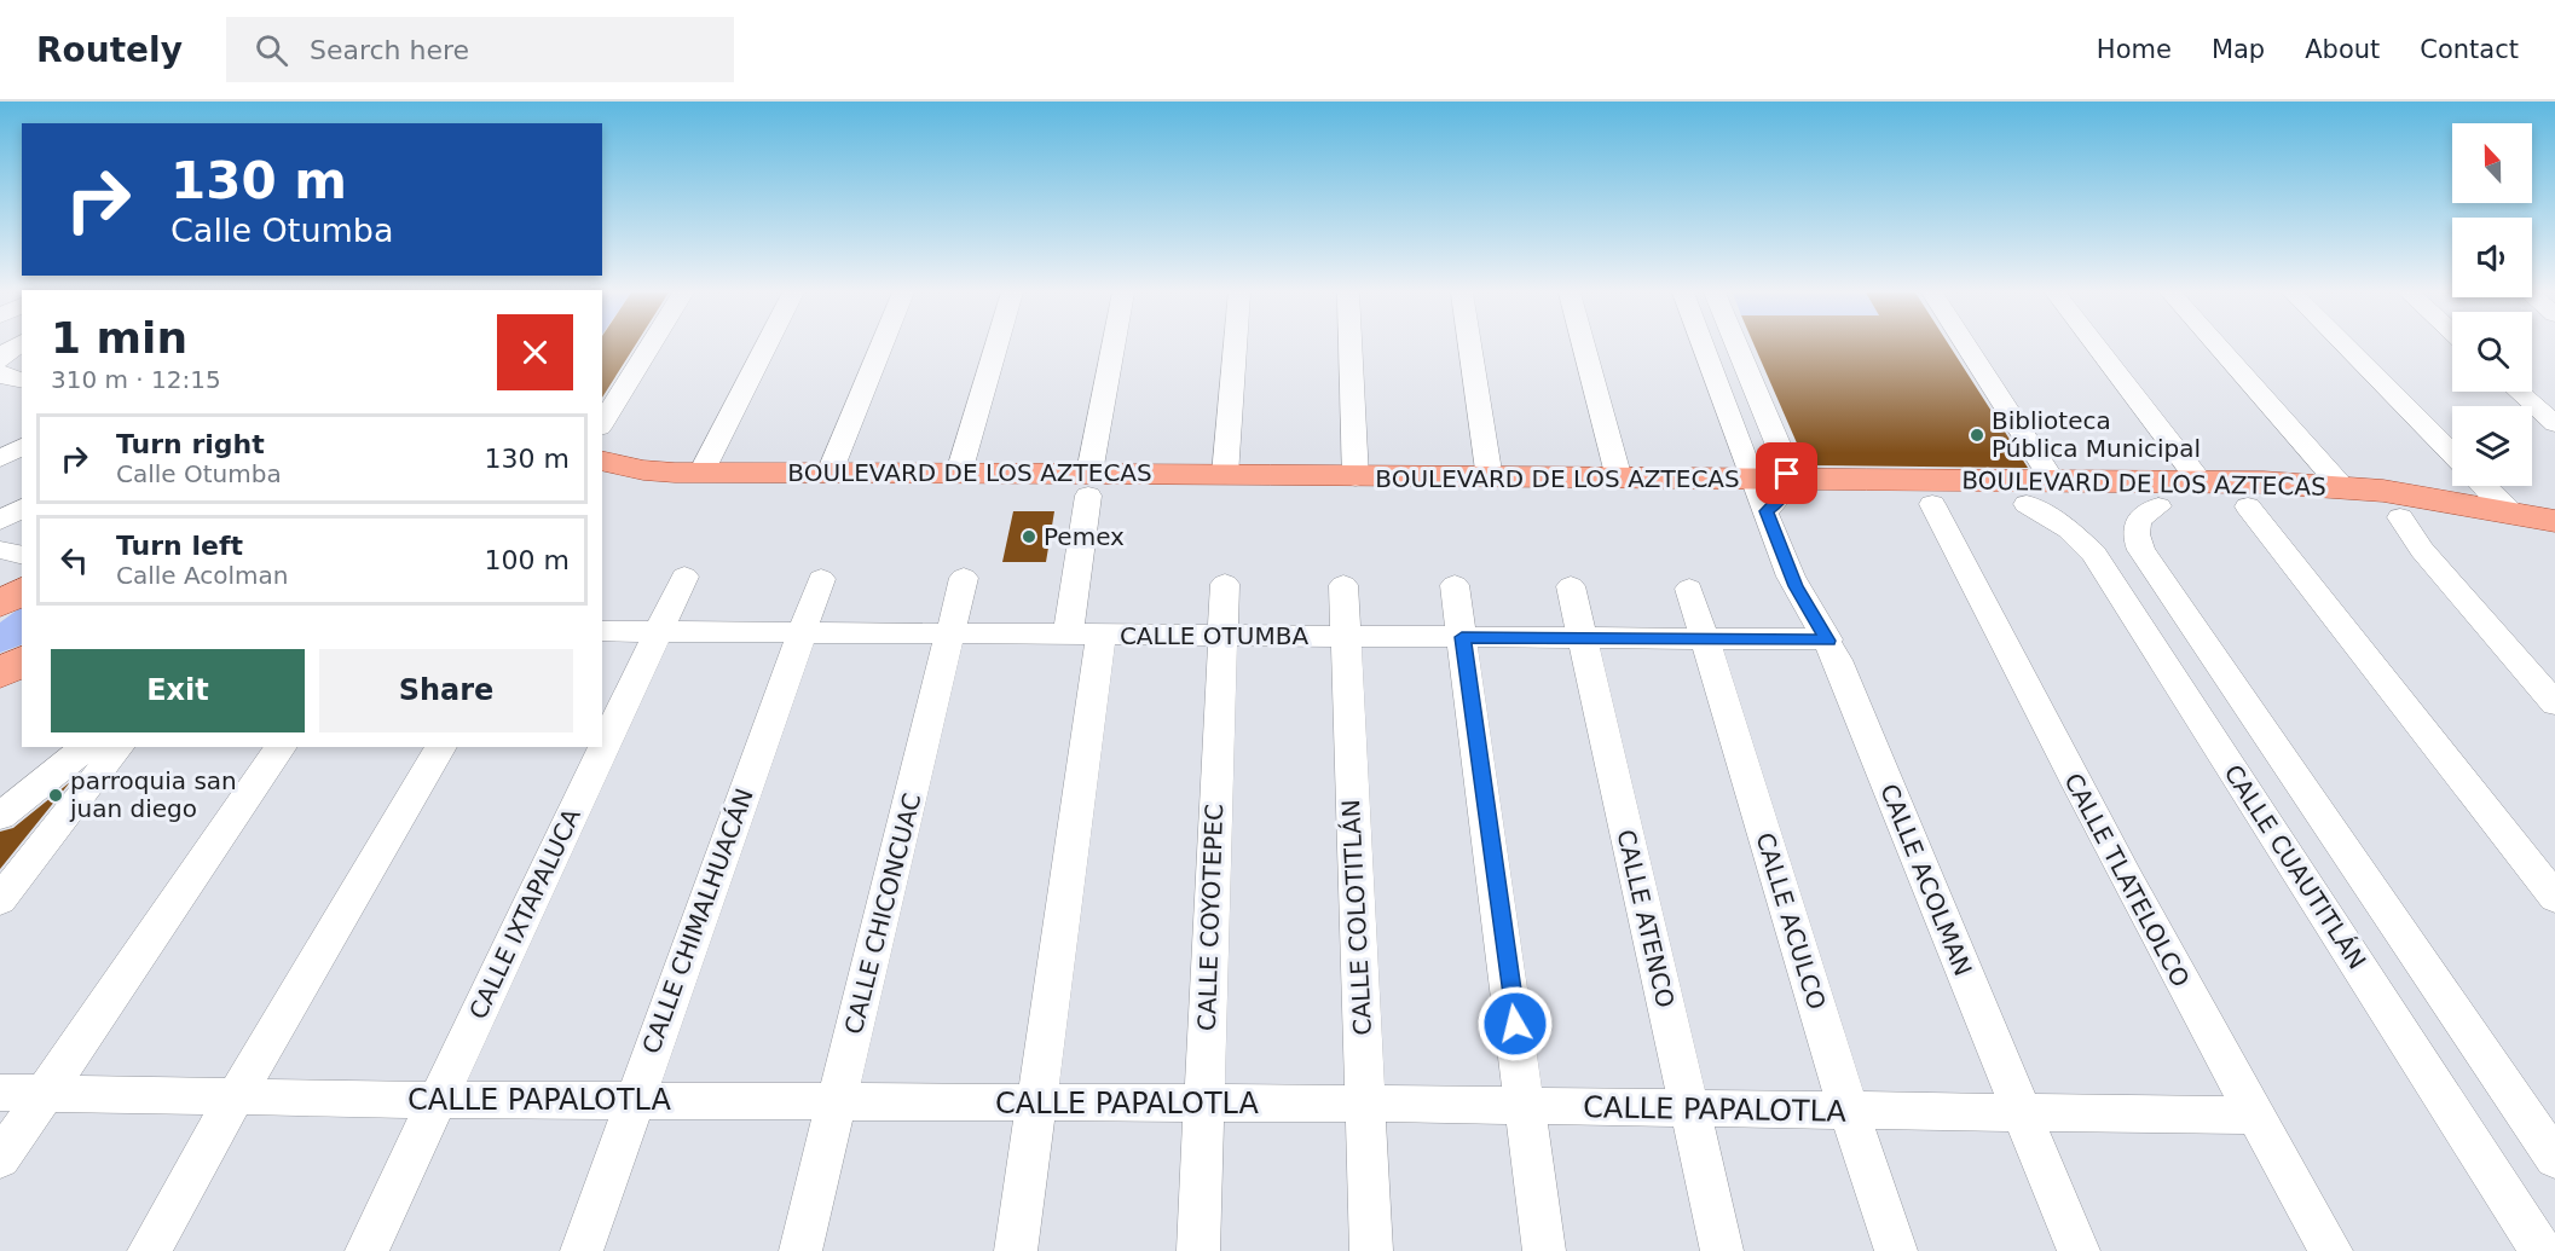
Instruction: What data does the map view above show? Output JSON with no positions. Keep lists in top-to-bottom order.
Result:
{
  "streets": {
    "main road": ["BOULEVARD DE LOS AZTECAS"],
    "street": [
      "CALLE OTUMBA",
      "CALLE CUAUTITLÁN",
      "CALLE ACOLMAN",
      "CALLE TLATELOLCO",
      "CALLE IXTAPALUCA",
      "CALLE CHICONCUAC",
      "CALLE COYOTEPEC",
      "CALLE COLOTITLÁN",
      "CALLE ATENCO",
      "CALLE CHIMALHUACÁN",
      "CALLE ACULCO",
      "CALLE PAPALOTLA"
    ]
  },
  "crossings": [
    ["BOULEVARD DE LOS AZTECAS", "CALLE CUAUTITLÁN"],
    ["BOULEVARD DE LOS AZTECAS", "CALLE ACOLMAN"],
    ["BOULEVARD DE LOS AZTECAS", "CALLE TLATELOLCO"],
    ["CALLE OTUMBA", "CALLE ACOLMAN"],
    ["CALLE OTUMBA", "CALLE IXTAPALUCA"],
    ["CALLE OTUMBA", "CALLE CHICONCUAC"],
    ["CALLE OTUMBA", "CALLE COYOTEPEC"],
    ["CALLE OTUMBA", "CALLE COLOTITLÁN"],
    ["CALLE OTUMBA", "CALLE ATENCO"],
    ["CALLE OTUMBA", "CALLE CHIMALHUACÁN"],
    ["CALLE OTUMBA", "CALLE ACULCO"],
    ["CALLE ACOLMAN", "CALLE PAPALOTLA"],
    ["CALLE TLATELOLCO", "CALLE PAPALOTLA"],
    ["CALLE IXTAPALUCA", "CALLE PAPALOTLA"],
    ["CALLE CHICONCUAC", "CALLE PAPALOTLA"],
    ["CALLE COYOTEPEC", "CALLE PAPALOTLA"],
    ["CALLE COLOTITLÁN", "CALLE PAPALOTLA"],
    ["CALLE ATENCO", "CALLE PAPALOTLA"],
    ["CALLE CHIMALHUACÁN", "CALLE PAPALOTLA"],
    ["CALLE ACULCO", "CALLE PAPALOTLA"]
  ],
  "places": ["Biblioteca Pública Municipal", "Pemex", "parroquia san juan diego"],
  "north": "top",
  "page": {
    "header": "Routely",
    "search": "Search here",
    "nav": [
      "Home",
      "Map",
      "About",
      "Contact"
    ],
    "turn": ["130 m", "Calle Otumba"],
    "heading": ["1 min", "310 m · 12:15"],
    "list": [
      {
        "name": "Turn right",
        "note": "Calle Otumba",
        "value": "130 m"
      },
      {
        "name": "Turn left",
        "note": "Calle Acolman",
        "value": "100 m"
      }
    ],
    "buttons": ["Exit", "Share"]
  }
}
